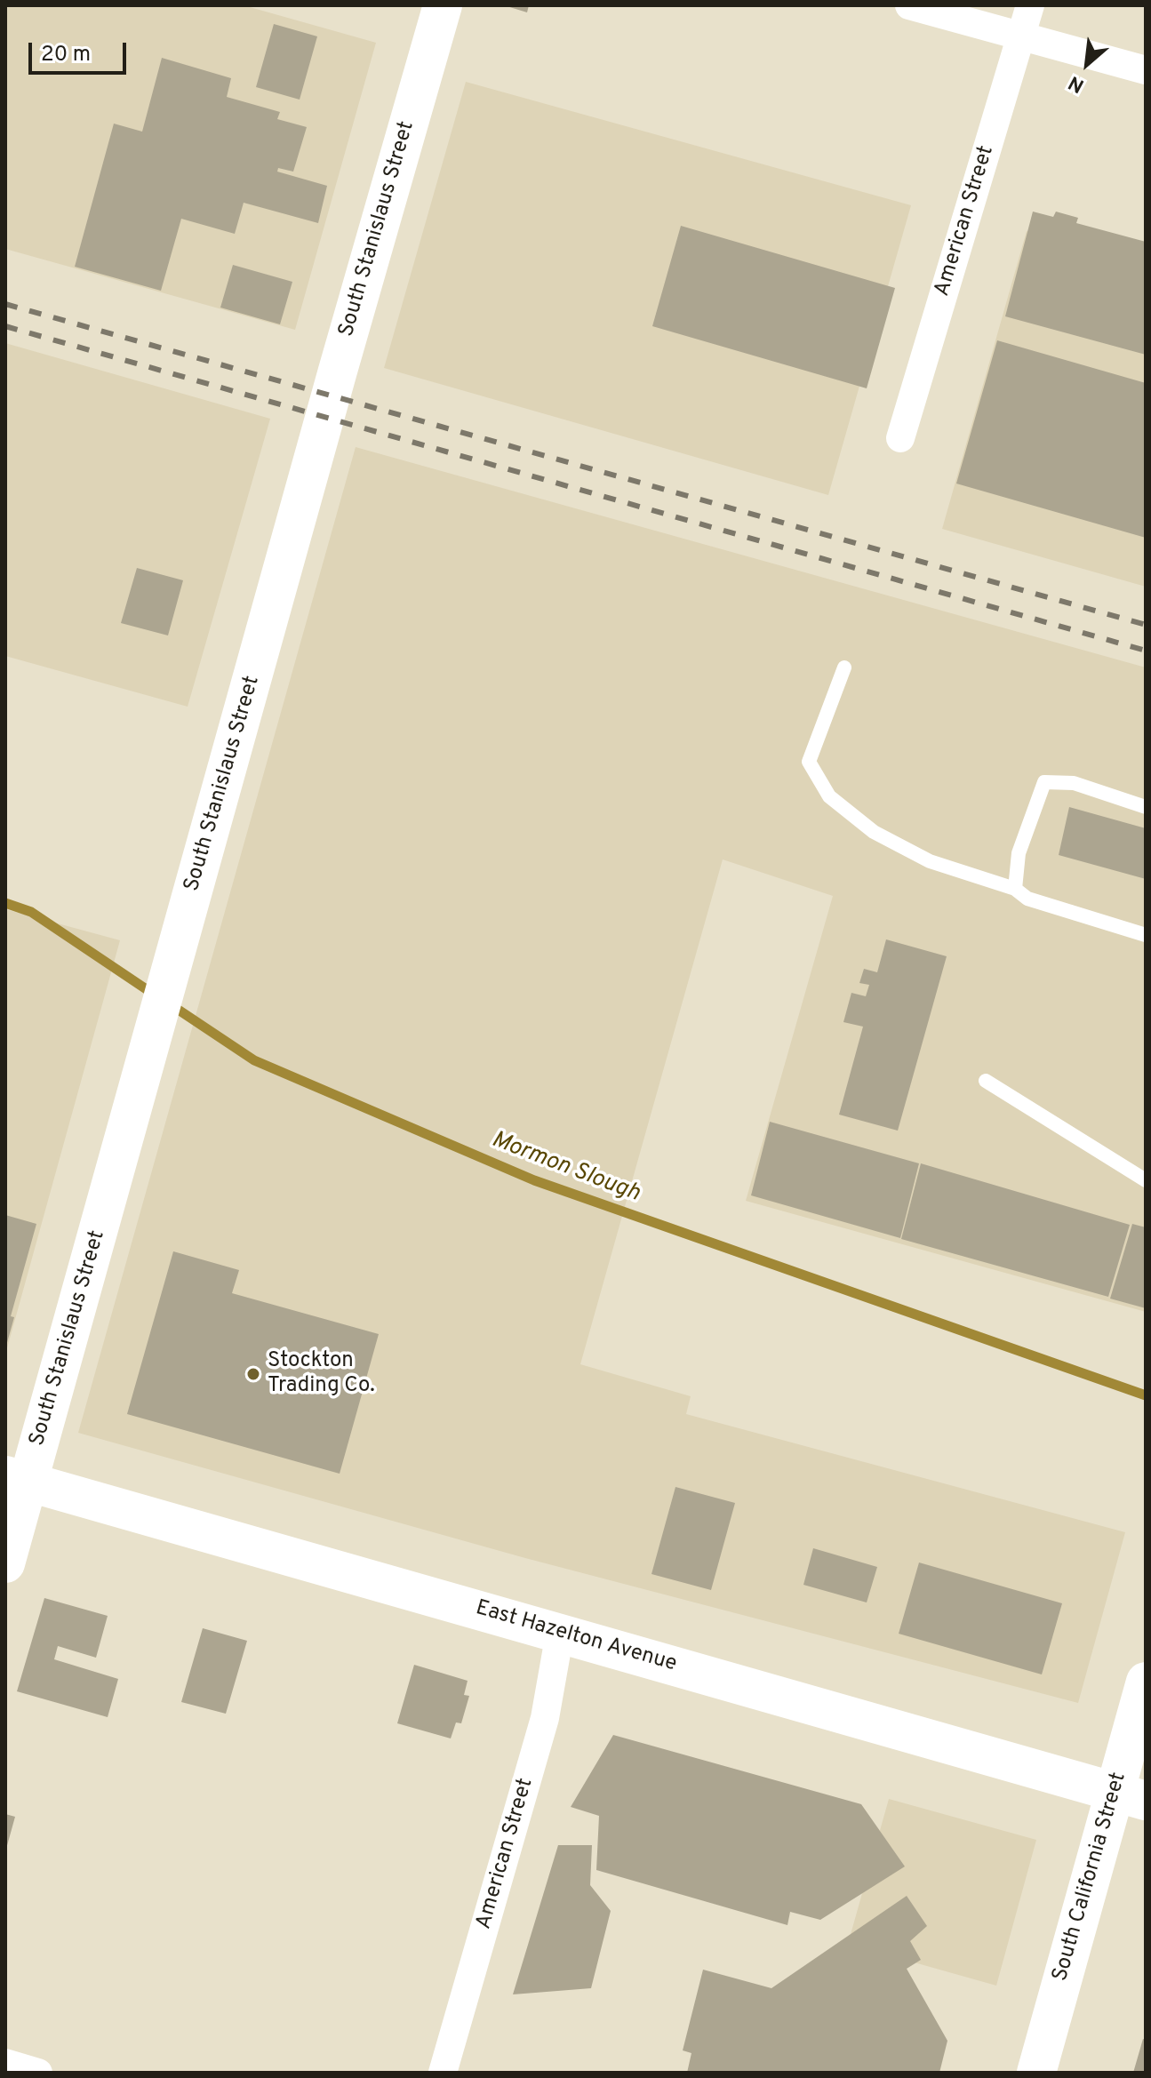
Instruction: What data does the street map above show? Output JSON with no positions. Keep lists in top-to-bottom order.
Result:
{
  "streets": {
    "street": [
      "American Street",
      "South Stanislaus Street",
      "East Hazelton Avenue",
      "South California Street"
    ]
  },
  "crossings": [
    ["American Street", "East Hazelton Avenue"],
    ["South Stanislaus Street", "East Hazelton Avenue"],
    ["East Hazelton Avenue", "South California Street"]
  ],
  "water": ["Mormon Slough"],
  "places": ["Stockton Trading Co."],
  "scale_bar": "20 m",
  "north": "bottom left"
}
